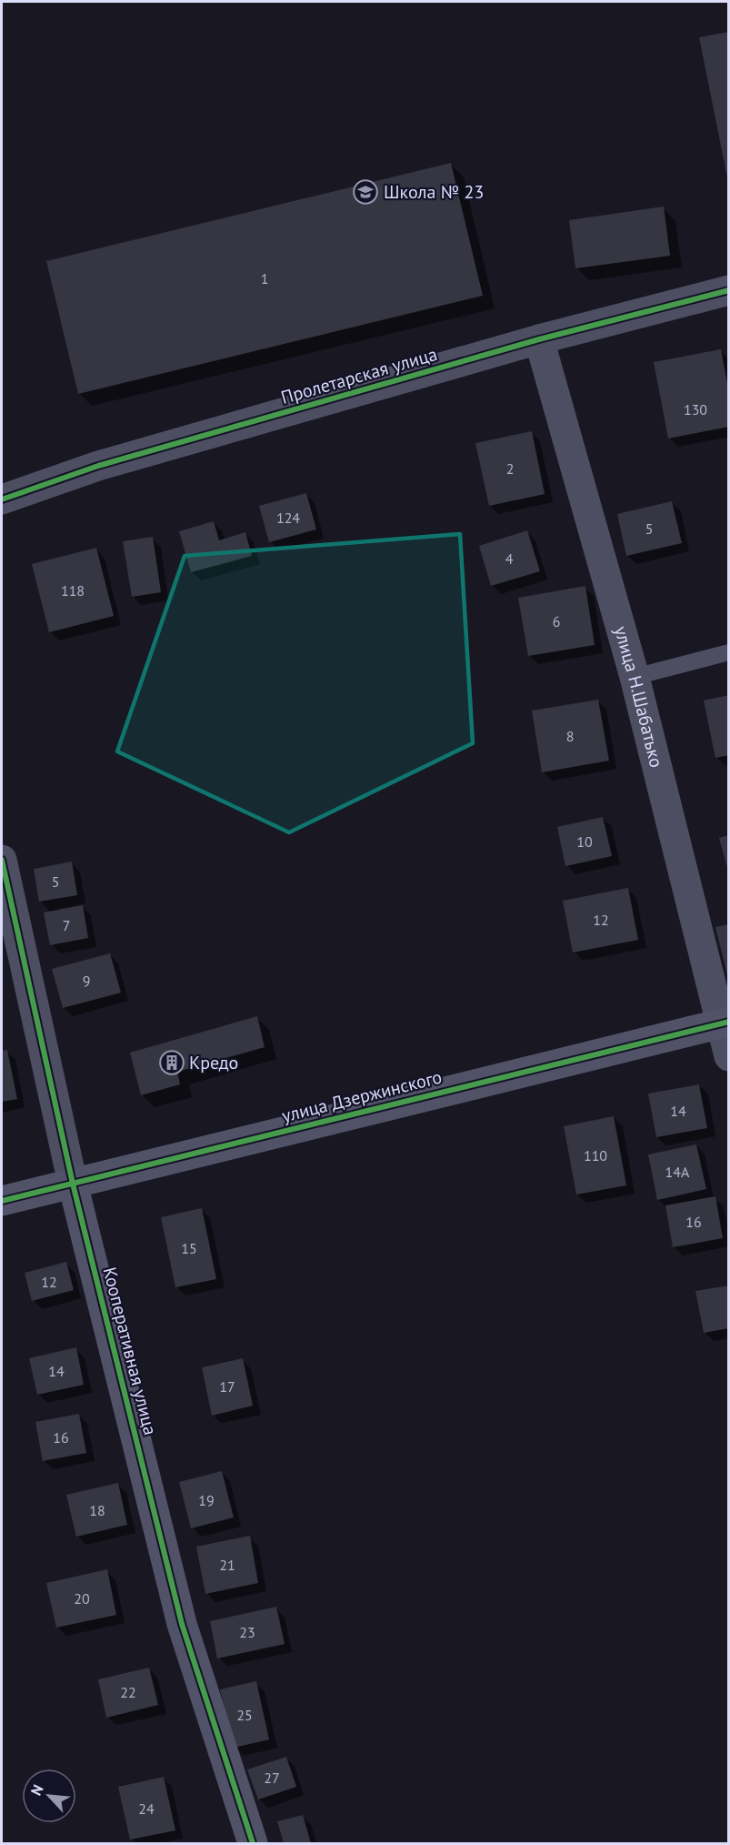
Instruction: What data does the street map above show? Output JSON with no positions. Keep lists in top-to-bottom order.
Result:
{
  "streets": {
    "street": [
      "Пролетарская улица",
      "улица Н.Шабатько",
      "улица Дзержинского",
      "Кооперативная улица"
    ]
  },
  "crossings": [
    ["Пролетарская улица", "улица Н.Шабатько"],
    ["улица Н.Шабатько", "улица Дзержинского"],
    ["улица Дзержинского", "Кооперативная улица"]
  ],
  "places": {
    "school or university": ["Школа № 23"],
    "building": ["Кредо"]
  },
  "house_numbers": [
    "1",
    "130",
    "2",
    "124",
    "5",
    "4",
    "118",
    "6",
    "8",
    "10",
    "5",
    "12",
    "7",
    "9",
    "14",
    "110",
    "14А",
    "16",
    "15",
    "12",
    "14",
    "17",
    "16",
    "19",
    "18",
    "21",
    "20",
    "23",
    "22",
    "25",
    "27",
    "24"
  ],
  "north": "top left"
}
